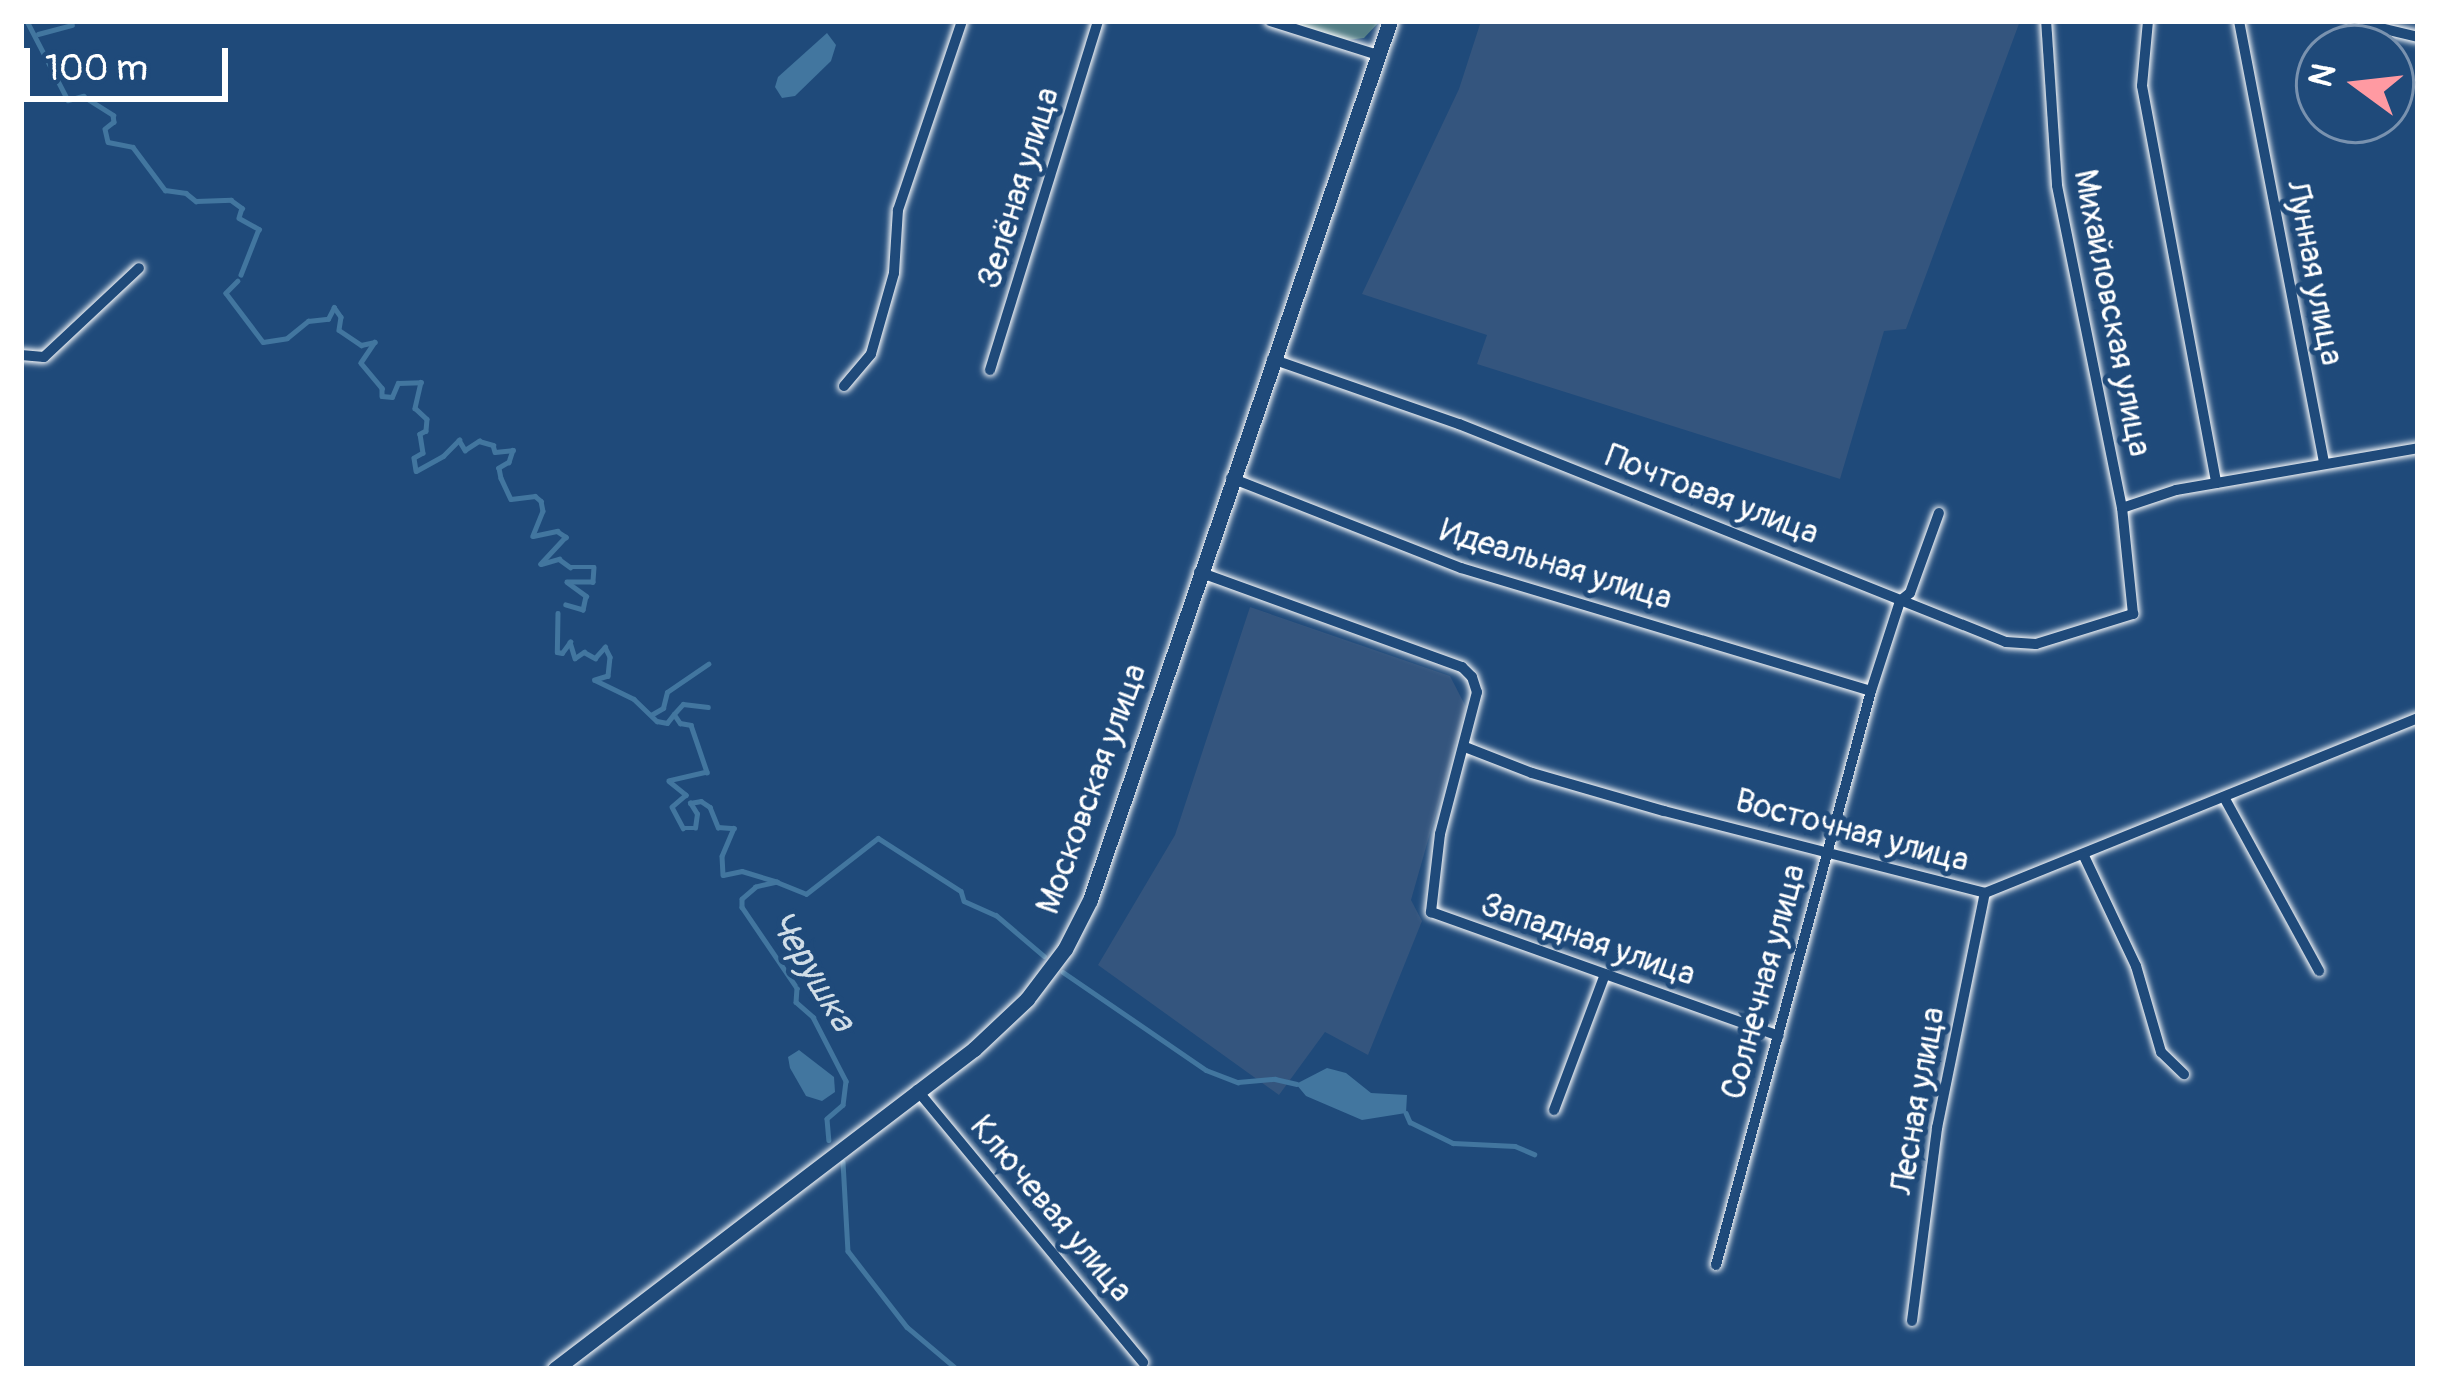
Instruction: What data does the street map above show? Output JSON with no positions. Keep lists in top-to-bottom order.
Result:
{
  "streets": {
    "main road": ["Московская улица"],
    "street": [
      "Зелёная улица",
      "Лунная улица",
      "Михайловская улица",
      "Почтовая улица",
      "Идеальная улица",
      "Восточная улица",
      "Западная улица",
      "Солнечная улица",
      "Лесная улица",
      "Ключевая улица"
    ]
  },
  "crossings": [
    ["Михайловская улица", "Почтовая улица"],
    ["Почтовая улица", "Московская улица"],
    ["Почтовая улица", "Солнечная улица"],
    ["Идеальная улица", "Московская улица"],
    ["Идеальная улица", "Солнечная улица"],
    ["Московская улица", "Ключевая улица"],
    ["Восточная улица", "Западная улица"],
    ["Восточная улица", "Солнечная улица"],
    ["Восточная улица", "Лесная улица"],
    ["Западная улица", "Солнечная улица"]
  ],
  "water": ["Черушка"],
  "scale_bar": "100 m",
  "north": "left"
}
